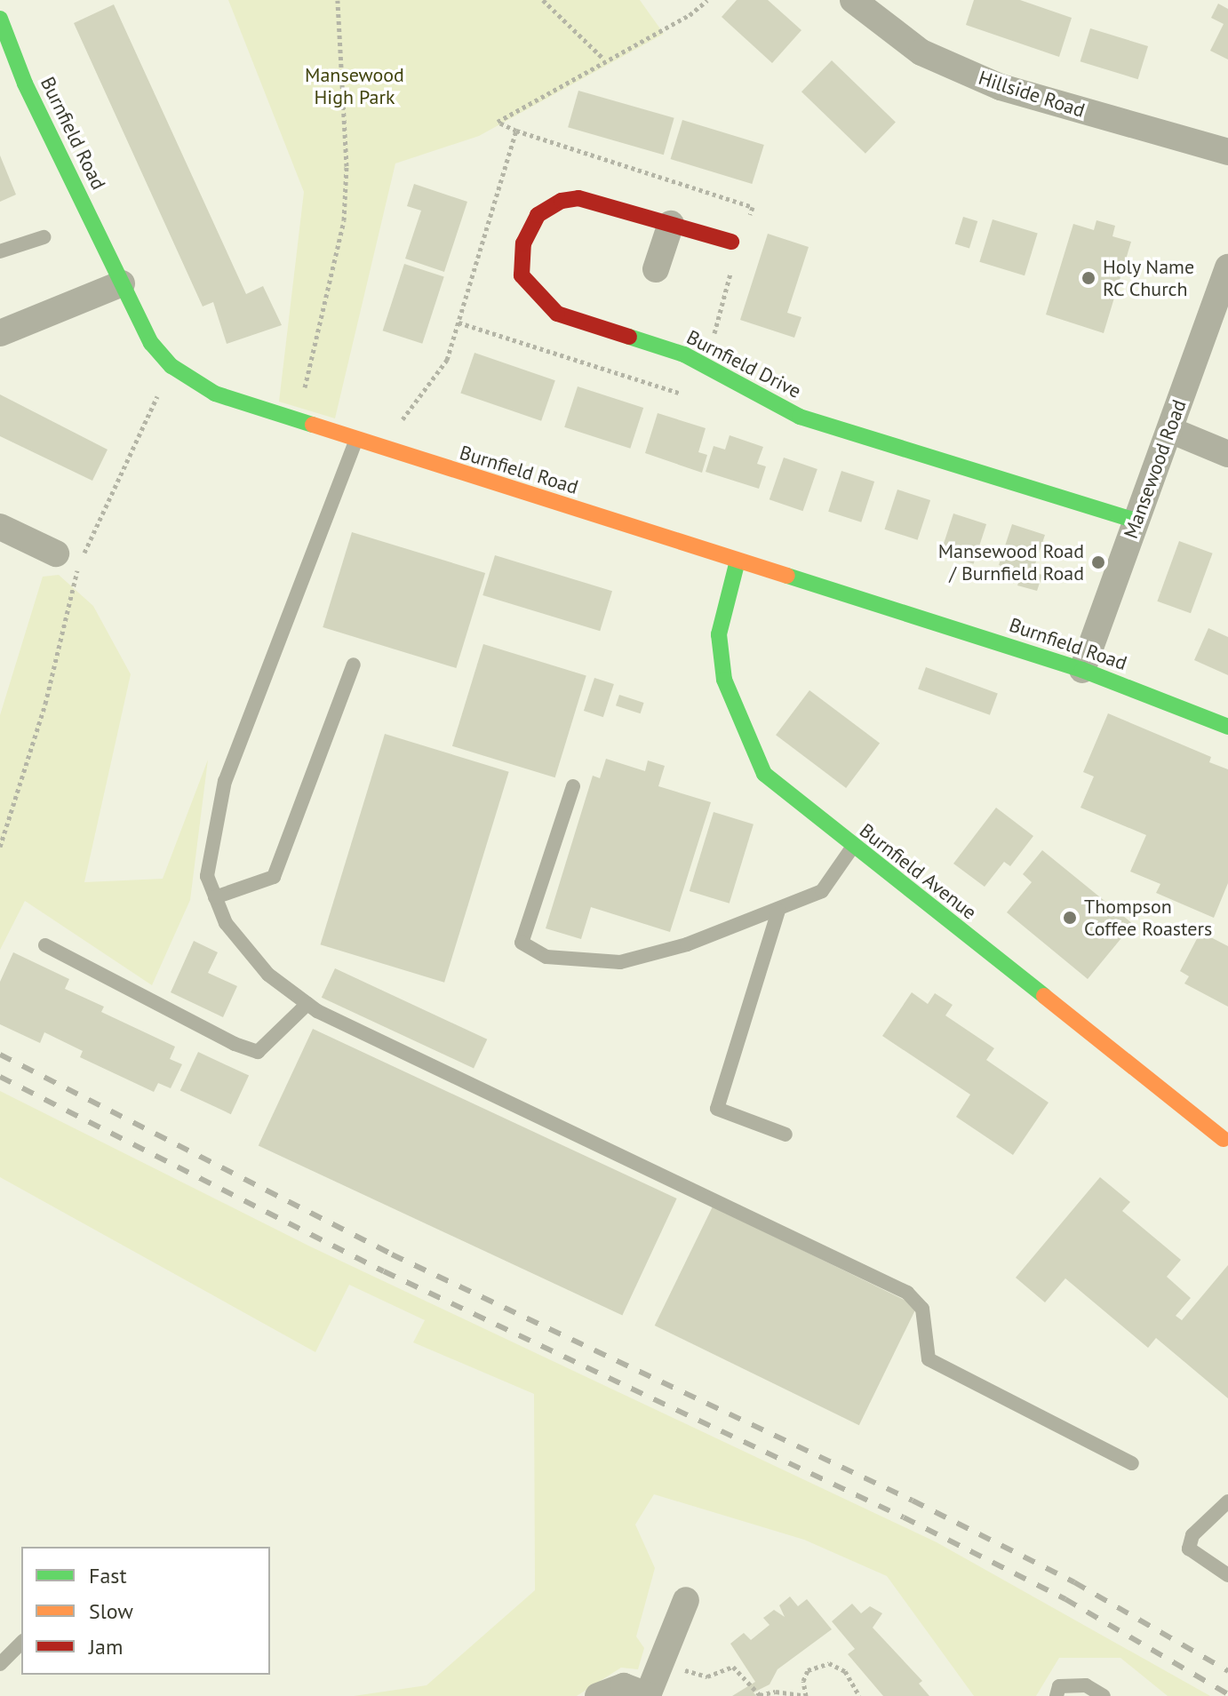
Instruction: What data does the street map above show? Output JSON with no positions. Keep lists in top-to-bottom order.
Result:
{
  "streets": {
    "street": [
      "Hillside Road",
      "Burnfield Road",
      "Burnfield Drive",
      "Mansewood Road",
      "Burnfield Avenue"
    ]
  },
  "crossings": [
    ["Burnfield Road", "Mansewood Road"],
    ["Burnfield Road", "Burnfield Avenue"],
    ["Burnfield Drive", "Mansewood Road"]
  ],
  "parks": ["Mansewood High Park"],
  "places": ["Holy Name RC Church", "Mansewood Road / Burnfield Road", "Thompson Coffee Roasters"],
  "legend": ["Fast", "Slow", "Jam"]
}
